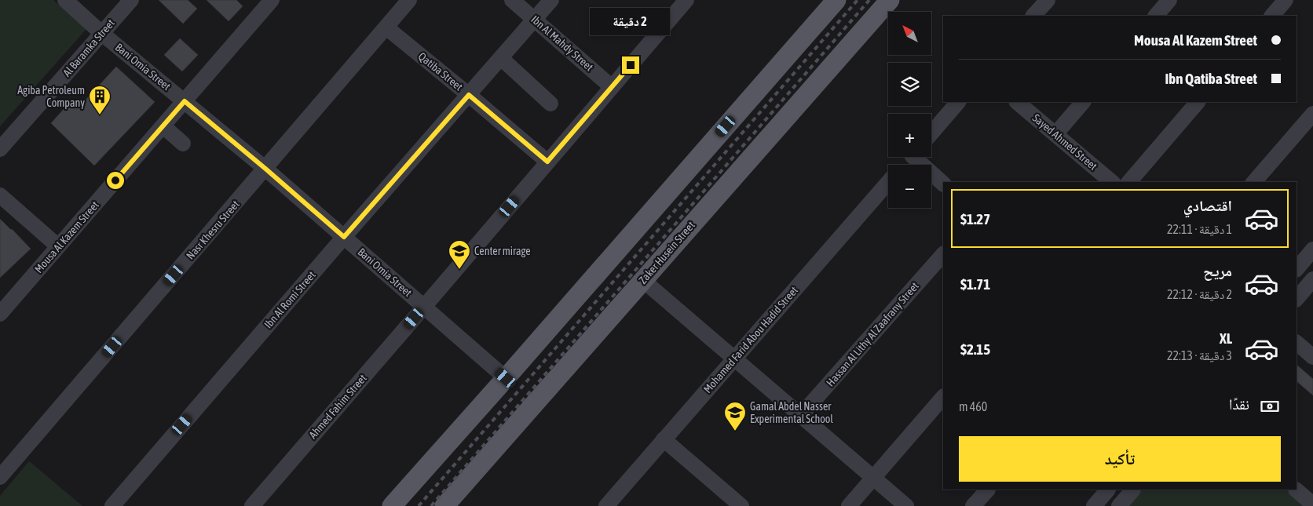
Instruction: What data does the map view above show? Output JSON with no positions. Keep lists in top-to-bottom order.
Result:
{
  "streets": {
    "main road": ["Zaker Husein Street"],
    "street": [
      "Ibn Al Mahdy Street",
      "Al Baramka Street",
      "Bani Omia Street",
      "Qatiba Street",
      "Sayed Ahmed Street",
      "Nasr Khesru Street",
      "Mousa Al Kazem Street",
      "Ibn Al Romi Street",
      "Hassan Al Lithy Al Zaafrany Street",
      "Mohamed Farid Abou Hadid Street",
      "Ahmed Fahim Street"
    ]
  },
  "crossings": [
    ["Ibn Al Mahdy Street", "Ibn Al Romi Street"],
    ["Ibn Al Mahdy Street", "Ahmed Fahim Street"],
    ["Al Baramka Street", "Bani Omia Street"],
    ["Bani Omia Street", "Nasr Khesru Street"],
    ["Bani Omia Street", "Mousa Al Kazem Street"],
    ["Bani Omia Street", "Ibn Al Romi Street"],
    ["Bani Omia Street", "Ahmed Fahim Street"],
    ["Qatiba Street", "Nasr Khesru Street"],
    ["Qatiba Street", "Ibn Al Romi Street"],
    ["Qatiba Street", "Ahmed Fahim Street"]
  ],
  "places": {
    "building": ["Agiba Petroleum Company"],
    "school or university": ["Center mirage", "Gamal Abdel Nasser Experimental School"]
  },
  "north": "top left",
  "page": {
    "bubble": "2 دقيقة",
    "map_buttons": ["+", "−"],
    "banner": ["Mousa Al Kazem Street", "Ibn Qatiba Street"],
    "list": [
      {
        "name": "اقتصادي",
        "note": "1 دقيقة · 22:11",
        "value": "$1.27"
      },
      {
        "name": "مريح",
        "note": "2 دقيقة · 22:12",
        "value": "$1.71"
      },
      {
        "name": "XL",
        "note": "3 دقيقة · 22:13",
        "value": "$2.15"
      }
    ],
    "pay": ["نقدًا", "460 m"],
    "buttons": "تأكيد"
  }
}
